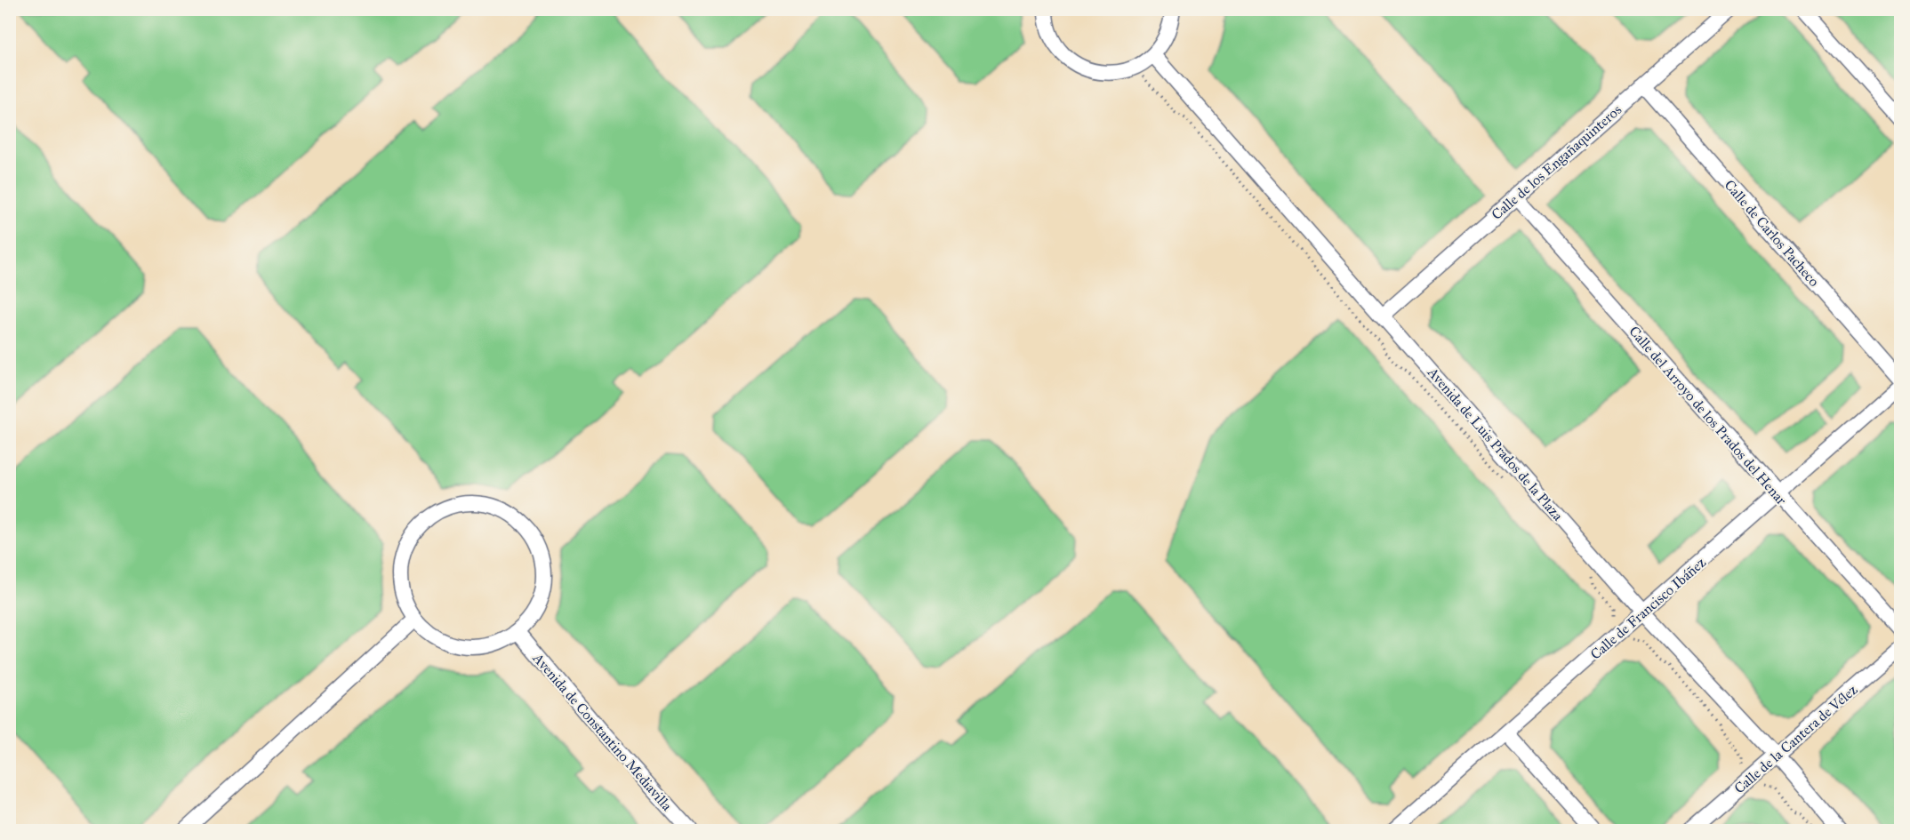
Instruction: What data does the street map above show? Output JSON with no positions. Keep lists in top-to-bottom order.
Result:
{
  "streets": {
    "street": [
      "Calle de los Engañaquinteros",
      "Calle de Carlos Pacheco",
      "Calle del Arroyo de los Prados del Henar",
      "Avenida de Luis Prados de la Plaza",
      "Calle de Francisco Ibáñez",
      "Avenida de Constantino Mediavilla",
      "Calle de la Cantera de Vélez"
    ]
  },
  "crossings": [
    ["Calle de los Engañaquinteros", "Calle de Carlos Pacheco"],
    ["Calle de los Engañaquinteros", "Calle del Arroyo de los Prados del Henar"],
    ["Calle de los Engañaquinteros", "Avenida de Luis Prados de la Plaza"],
    ["Calle de Carlos Pacheco", "Calle de Francisco Ibáñez"],
    ["Calle del Arroyo de los Prados del Henar", "Calle de Francisco Ibáñez"],
    ["Avenida de Luis Prados de la Plaza", "Calle de Francisco Ibáñez"],
    ["Avenida de Luis Prados de la Plaza", "Calle de la Cantera de Vélez"]
  ]
}
